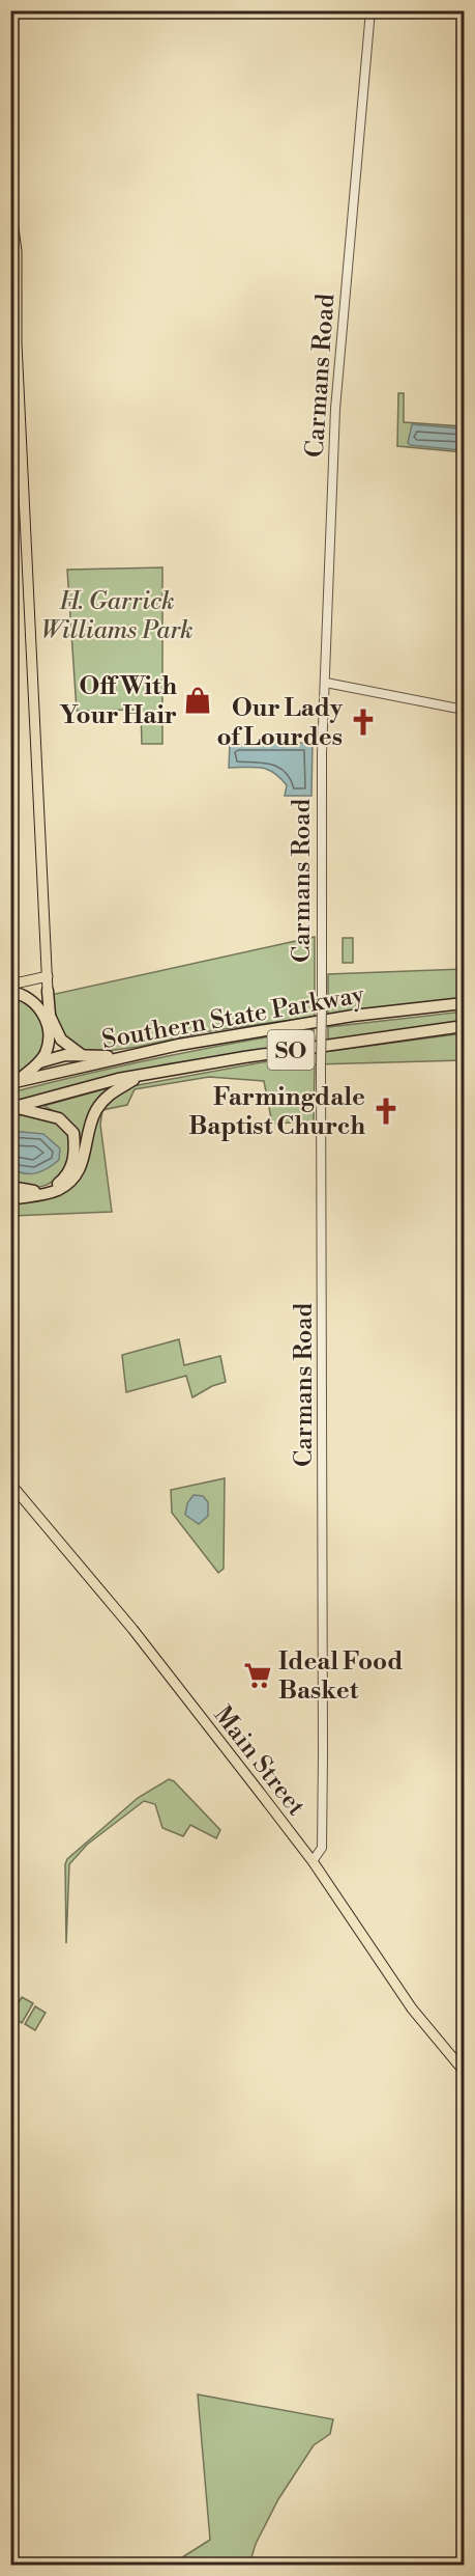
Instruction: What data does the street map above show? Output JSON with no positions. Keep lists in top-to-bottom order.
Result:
{
  "streets": {
    "highway": ["Southern State Parkway", "SO"],
    "main road": ["Main Street"],
    "street": ["Carmans Road"]
  },
  "crossings": [
    ["Carmans Road", "Main Street"]
  ],
  "parks": ["H. Garrick Williams Park"],
  "places": {
    "shop": ["Off With Your Hair"],
    "church": ["Our Lady of Lourdes", "Farmingdale Baptist Church"],
    "supermarket": ["Ideal Food Basket"]
  }
}
